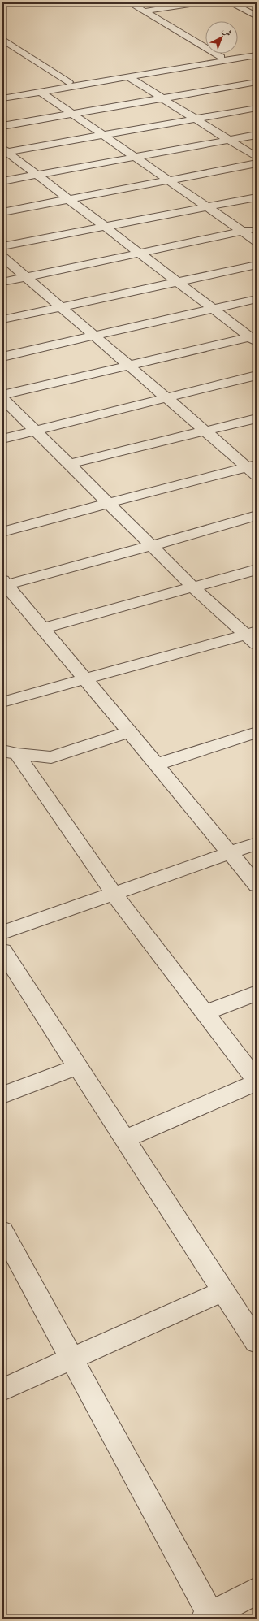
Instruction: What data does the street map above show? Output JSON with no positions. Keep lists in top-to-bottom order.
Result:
{
  "north": "top right"
}
